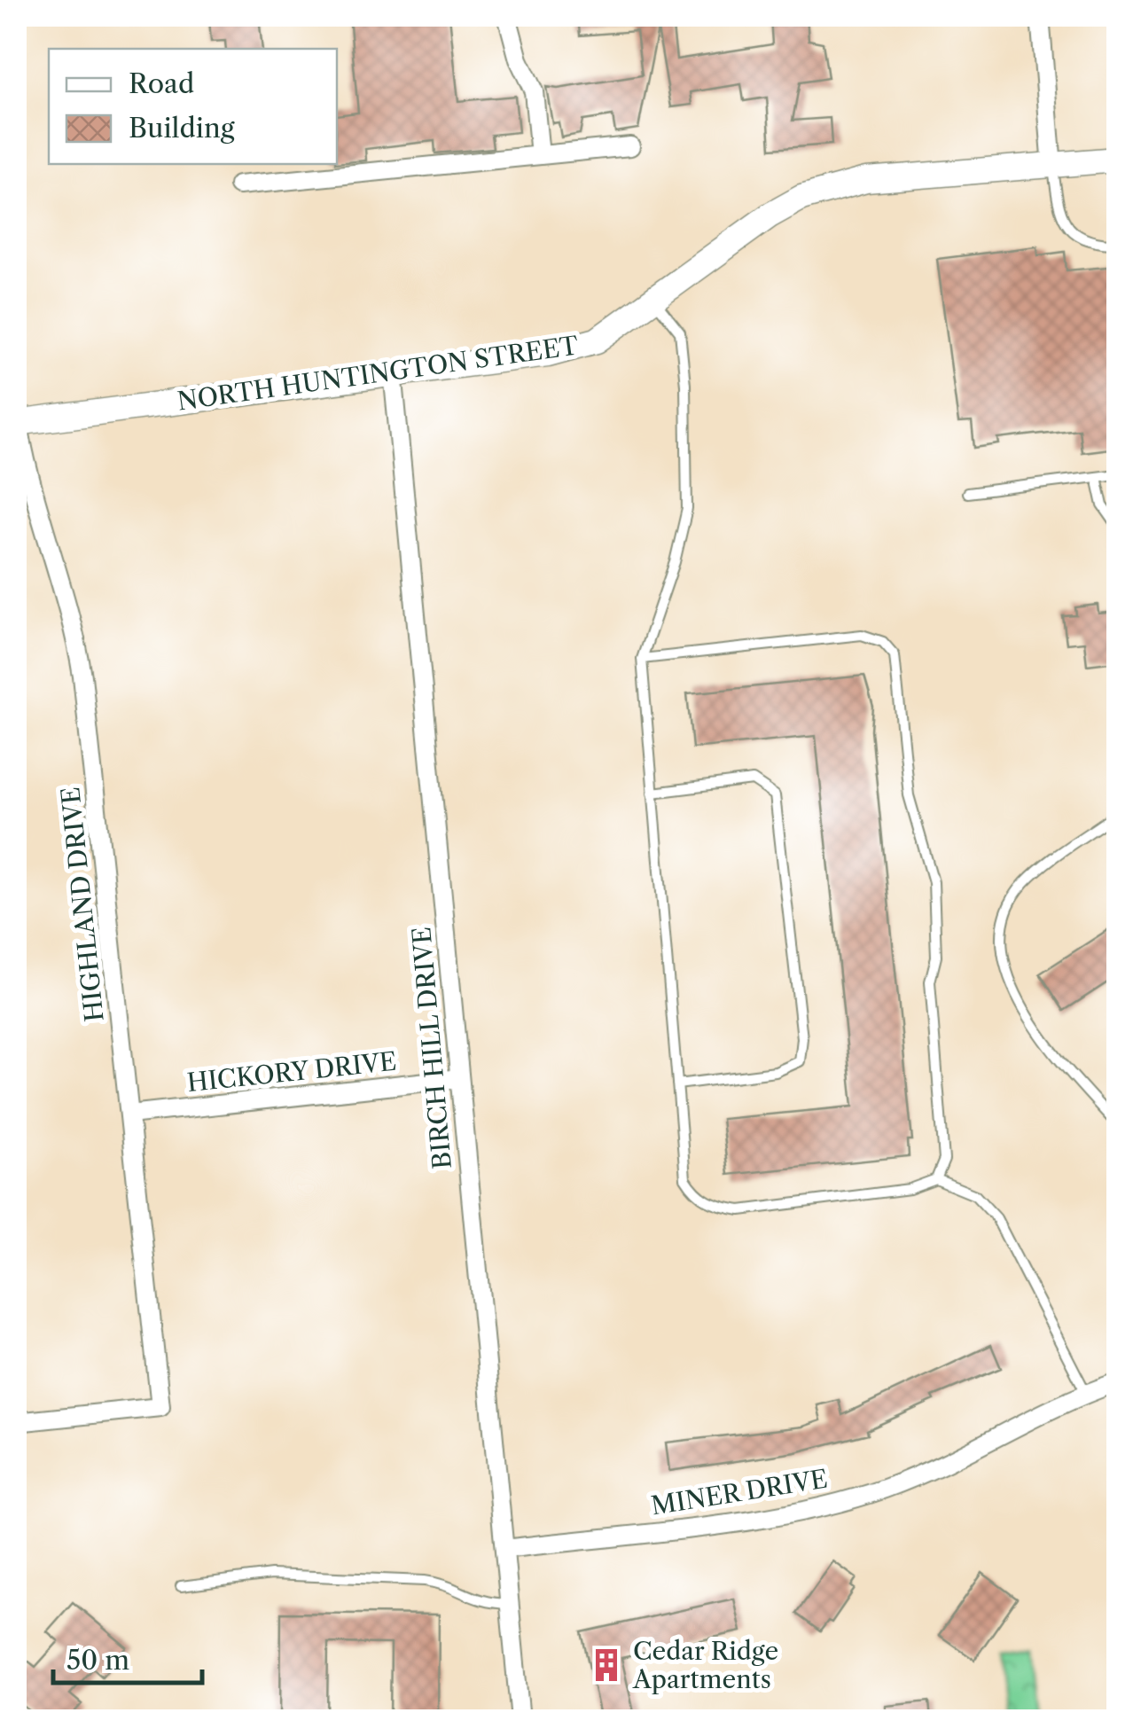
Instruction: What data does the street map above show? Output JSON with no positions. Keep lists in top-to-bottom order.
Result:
{
  "streets": {
    "street": [
      "NORTH HUNTINGTON STREET",
      "HIGHLAND DRIVE",
      "BIRCH HILL DRIVE",
      "HICKORY DRIVE",
      "MINER DRIVE"
    ]
  },
  "crossings": [
    ["NORTH HUNTINGTON STREET", "HIGHLAND DRIVE"],
    ["NORTH HUNTINGTON STREET", "BIRCH HILL DRIVE"],
    ["HIGHLAND DRIVE", "HICKORY DRIVE"],
    ["BIRCH HILL DRIVE", "HICKORY DRIVE"],
    ["BIRCH HILL DRIVE", "MINER DRIVE"]
  ],
  "places": {
    "building": ["Cedar Ridge Apartments"]
  },
  "legend": ["Road", "Building"],
  "scale_bar": "50 m"
}
